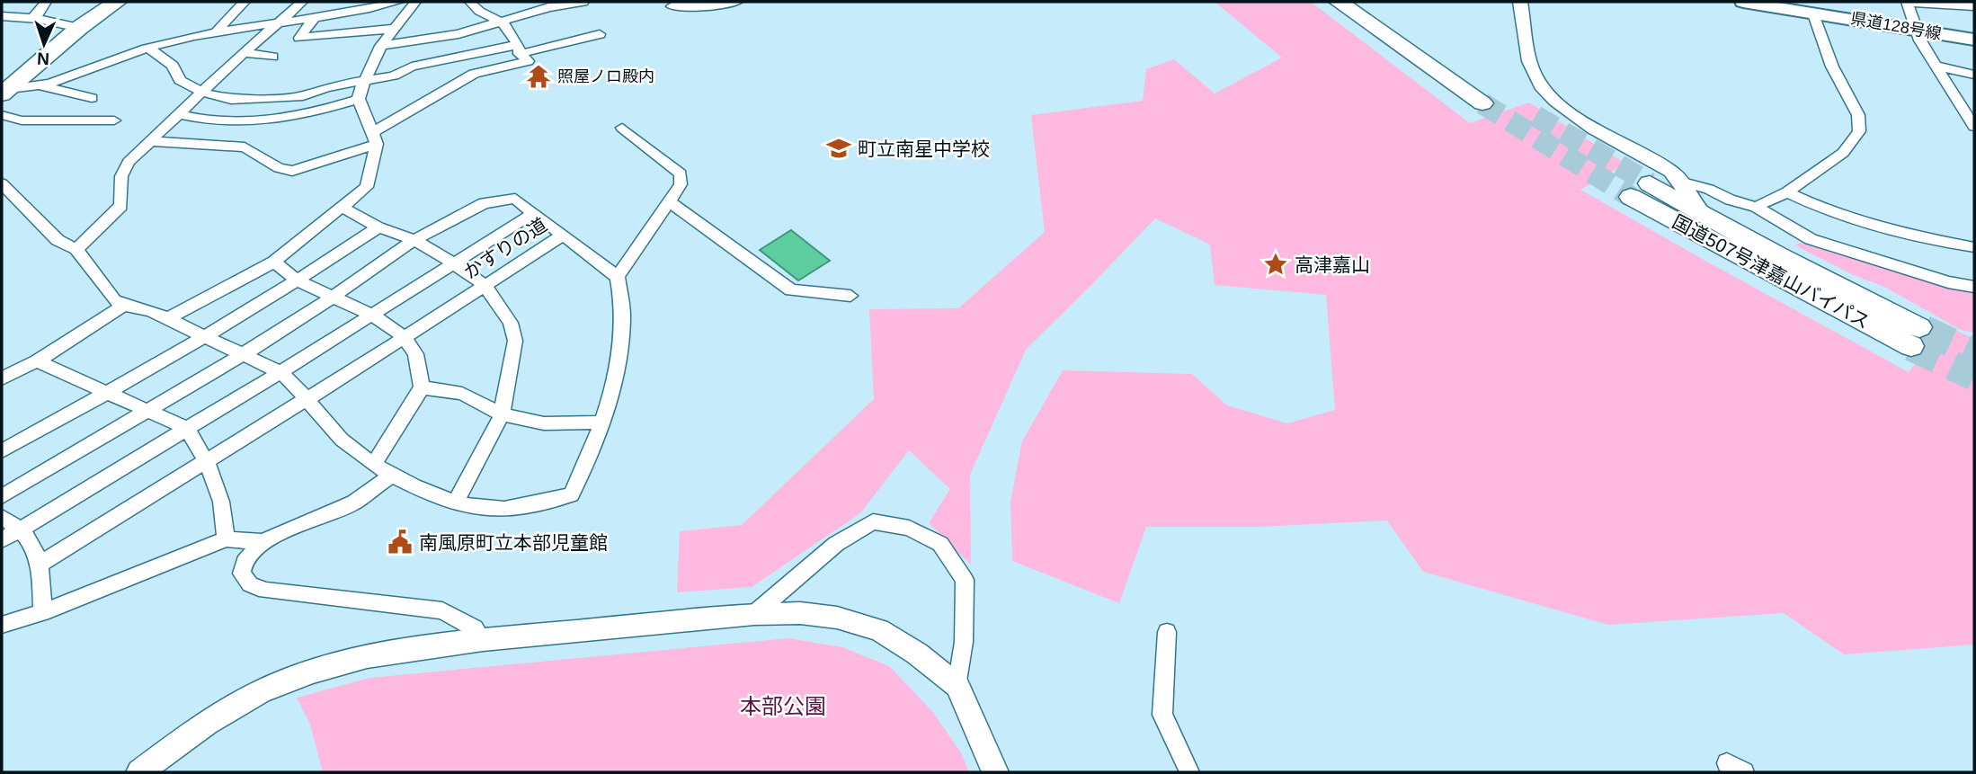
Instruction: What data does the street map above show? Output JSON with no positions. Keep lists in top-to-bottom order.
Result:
{
  "streets": {
    "main road": ["県道128号線", "国道507号津嘉山バイパス"],
    "street": ["かすりの道"]
  },
  "parks": ["本部公園"],
  "places": {
    "temple": ["照屋ノロ殿内"],
    "school or university": ["町立南星中学校"],
    "place": ["高津嘉山"],
    "public building": ["南風原町立本部児童館"]
  },
  "north": "bottom"
}
